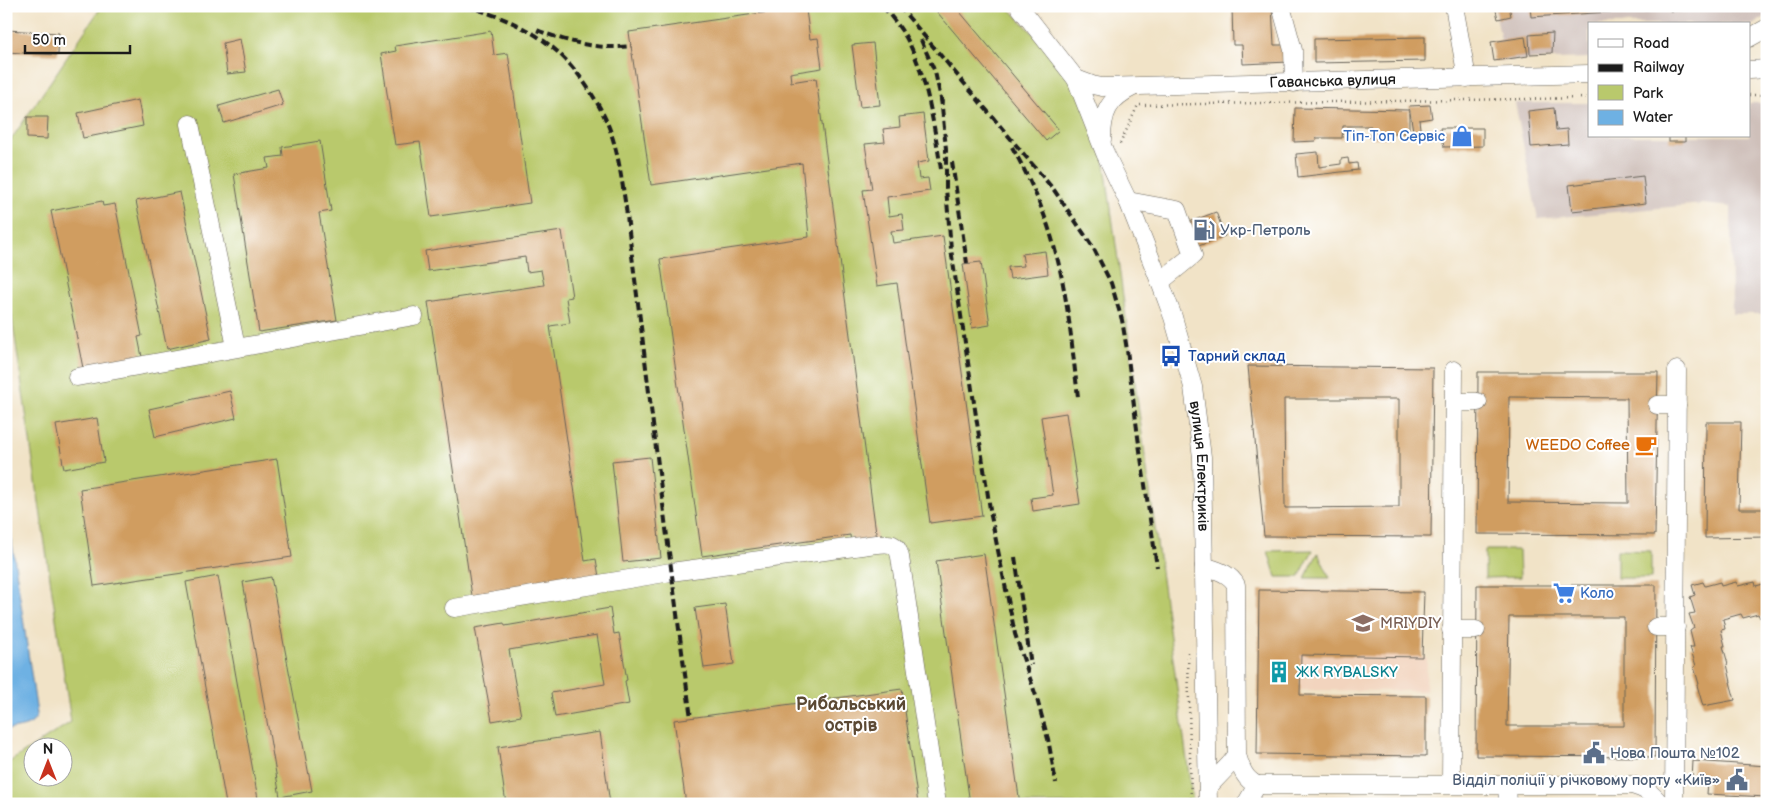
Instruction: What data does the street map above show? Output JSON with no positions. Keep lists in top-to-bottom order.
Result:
{
  "streets": {
    "street": ["Гаванська вулиця", "вулиця Електриків"]
  },
  "crossings": [
    ["Гаванська вулиця", "вулиця Електриків"]
  ],
  "districts": ["Рибальський острів"],
  "places": {
    "shop": ["Тіп-Топ Сервіс"],
    "fuel station": ["Укр-Петроль"],
    "bus stop": ["Тарний склад"],
    "cafe": ["WEEDO Coffee"],
    "supermarket": ["Коло"],
    "school or university": ["MRIYDIY"],
    "building": ["ЖК RYBALSKY"],
    "public building": ["Нова Пошта №102", "Відділ поліції у річковому порту «Київ»"]
  },
  "legend": [
    "Road",
    "Railway",
    "Park",
    "Water"
  ],
  "scale_bar": "50 m",
  "north": "top"
}
